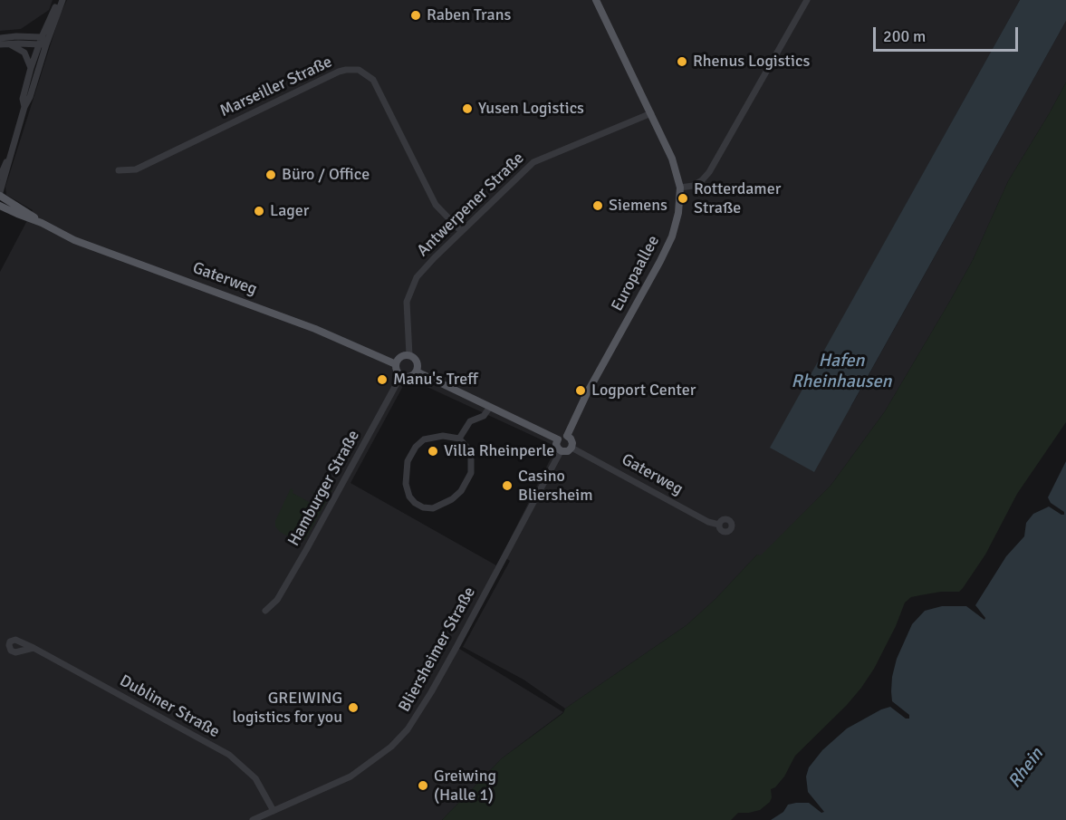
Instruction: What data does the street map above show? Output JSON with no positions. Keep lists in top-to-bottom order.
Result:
{
  "streets": {
    "main road": ["Europaallee", "Gaterweg"],
    "street": [
      "Marseiller Straße",
      "Antwerpener Straße",
      "Hamburger Straße",
      "Bliersheimer Straße",
      "Dubliner Straße"
    ]
  },
  "crossings": [
    ["Marseiller Straße", "Antwerpener Straße"],
    ["Antwerpener Straße", "Europaallee"],
    ["Antwerpener Straße", "Gaterweg"],
    ["Antwerpener Straße", "Hamburger Straße"],
    ["Europaallee", "Gaterweg"],
    ["Europaallee", "Bliersheimer Straße"],
    ["Gaterweg", "Hamburger Straße"],
    ["Gaterweg", "Bliersheimer Straße"],
    ["Bliersheimer Straße", "Dubliner Straße"]
  ],
  "water": ["Hafen Rheinhausen", "Rhein"],
  "places": [
    "Raben Trans",
    "Rhenus Logistics",
    "Yusen Logistics",
    "Büro / Office",
    "Rotterdamer Straße",
    "Siemens",
    "Lager",
    "Manu's Treff",
    "Logport Center",
    "Villa Rheinperle",
    "Casino Bliersheim",
    "GREIWING logistics for you",
    "Greiwing (Halle 1)"
  ],
  "scale_bar": "200 m"
}
